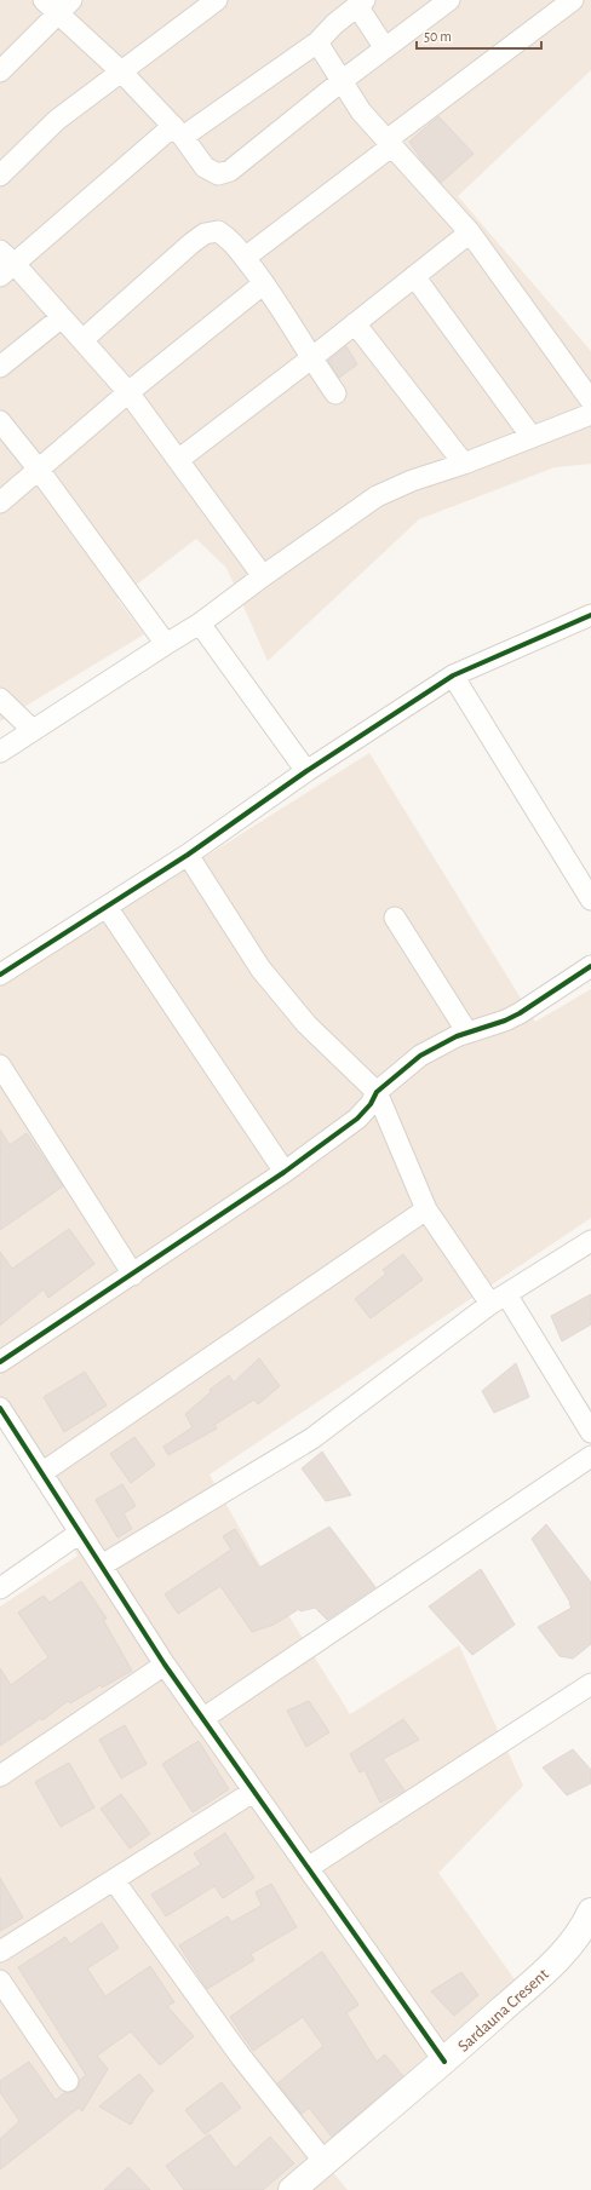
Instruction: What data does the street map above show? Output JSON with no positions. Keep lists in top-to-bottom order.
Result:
{
  "streets": {
    "street": ["Sardauna Cresent"]
  },
  "scale_bar": "50 m"
}
